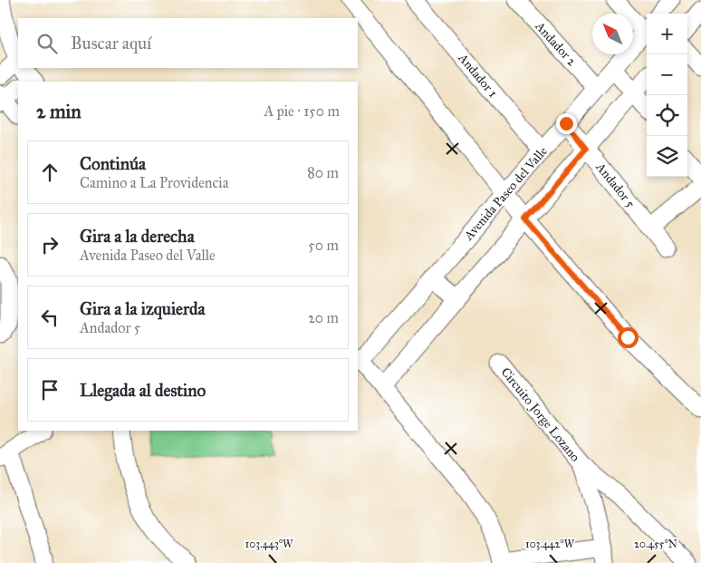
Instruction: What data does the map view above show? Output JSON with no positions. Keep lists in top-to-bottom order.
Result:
{
  "streets": {
    "street": [
      "Andador 2",
      "Andador 1",
      "Andador 5",
      "Avenida Paseo del Valle",
      "Circuito Jorge Lozano"
    ]
  },
  "crossings": [
    ["Andador 2", "Avenida Paseo del Valle"],
    ["Andador 1", "Avenida Paseo del Valle"],
    ["Andador 5", "Avenida Paseo del Valle"]
  ],
  "north": "top left",
  "page": {
    "map_buttons": ["+", "−"],
    "search": "Buscar aquí",
    "heading": ["2 min", "A pie · 150 m"],
    "list": [
      ["Continúa", "Camino a La Providencia", "80 m"],
      ["Gira a la derecha", "Avenida Paseo del Valle", "50 m"],
      ["Gira a la izquierda", "Andador 5", "20 m"],
      "Llegada al destino"
    ]
  },
  "coordinates": ["103.443°W", "103.442°W", "20.455°N"]
}
